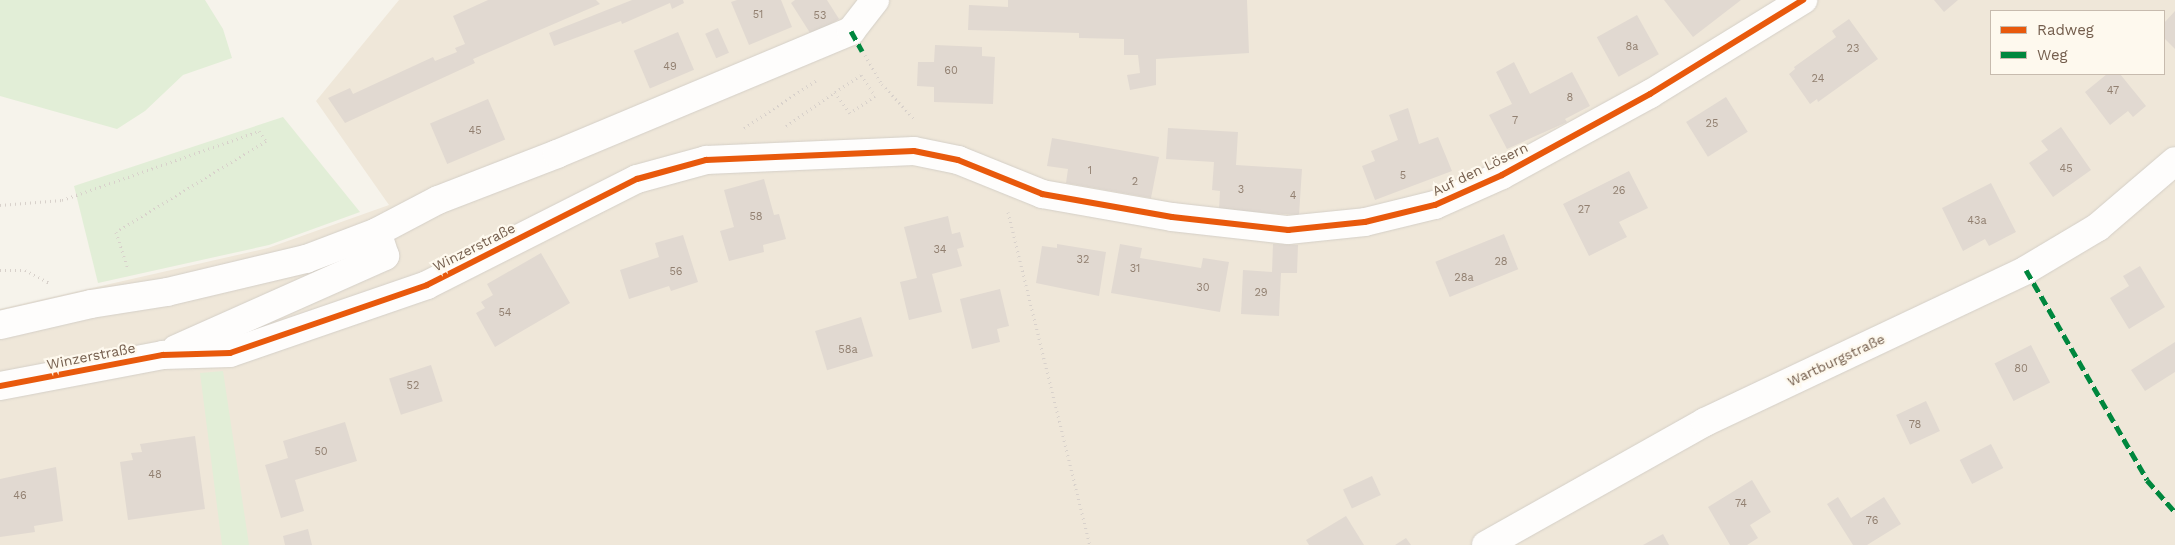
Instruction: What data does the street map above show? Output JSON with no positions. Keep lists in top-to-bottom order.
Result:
{
  "streets": {
    "street": ["Auf den Lösern", "Winzerstraße", "Wartburgstraße"]
  },
  "crossings": [
    ["Auf den Lösern", "Winzerstraße"]
  ],
  "house_numbers": [
    "51",
    "53",
    "8a",
    "23",
    "49",
    "60",
    "24",
    "47",
    "8",
    "7",
    "25",
    "45",
    "45",
    "1",
    "5",
    "2",
    "3",
    "26",
    "4",
    "27",
    "58",
    "43a",
    "34",
    "32",
    "28",
    "31",
    "56",
    "28a",
    "30",
    "29",
    "54",
    "58a",
    "80",
    "52",
    "78",
    "50",
    "48",
    "46",
    "74",
    "76"
  ],
  "legend": ["Radweg", "Weg"]
}
